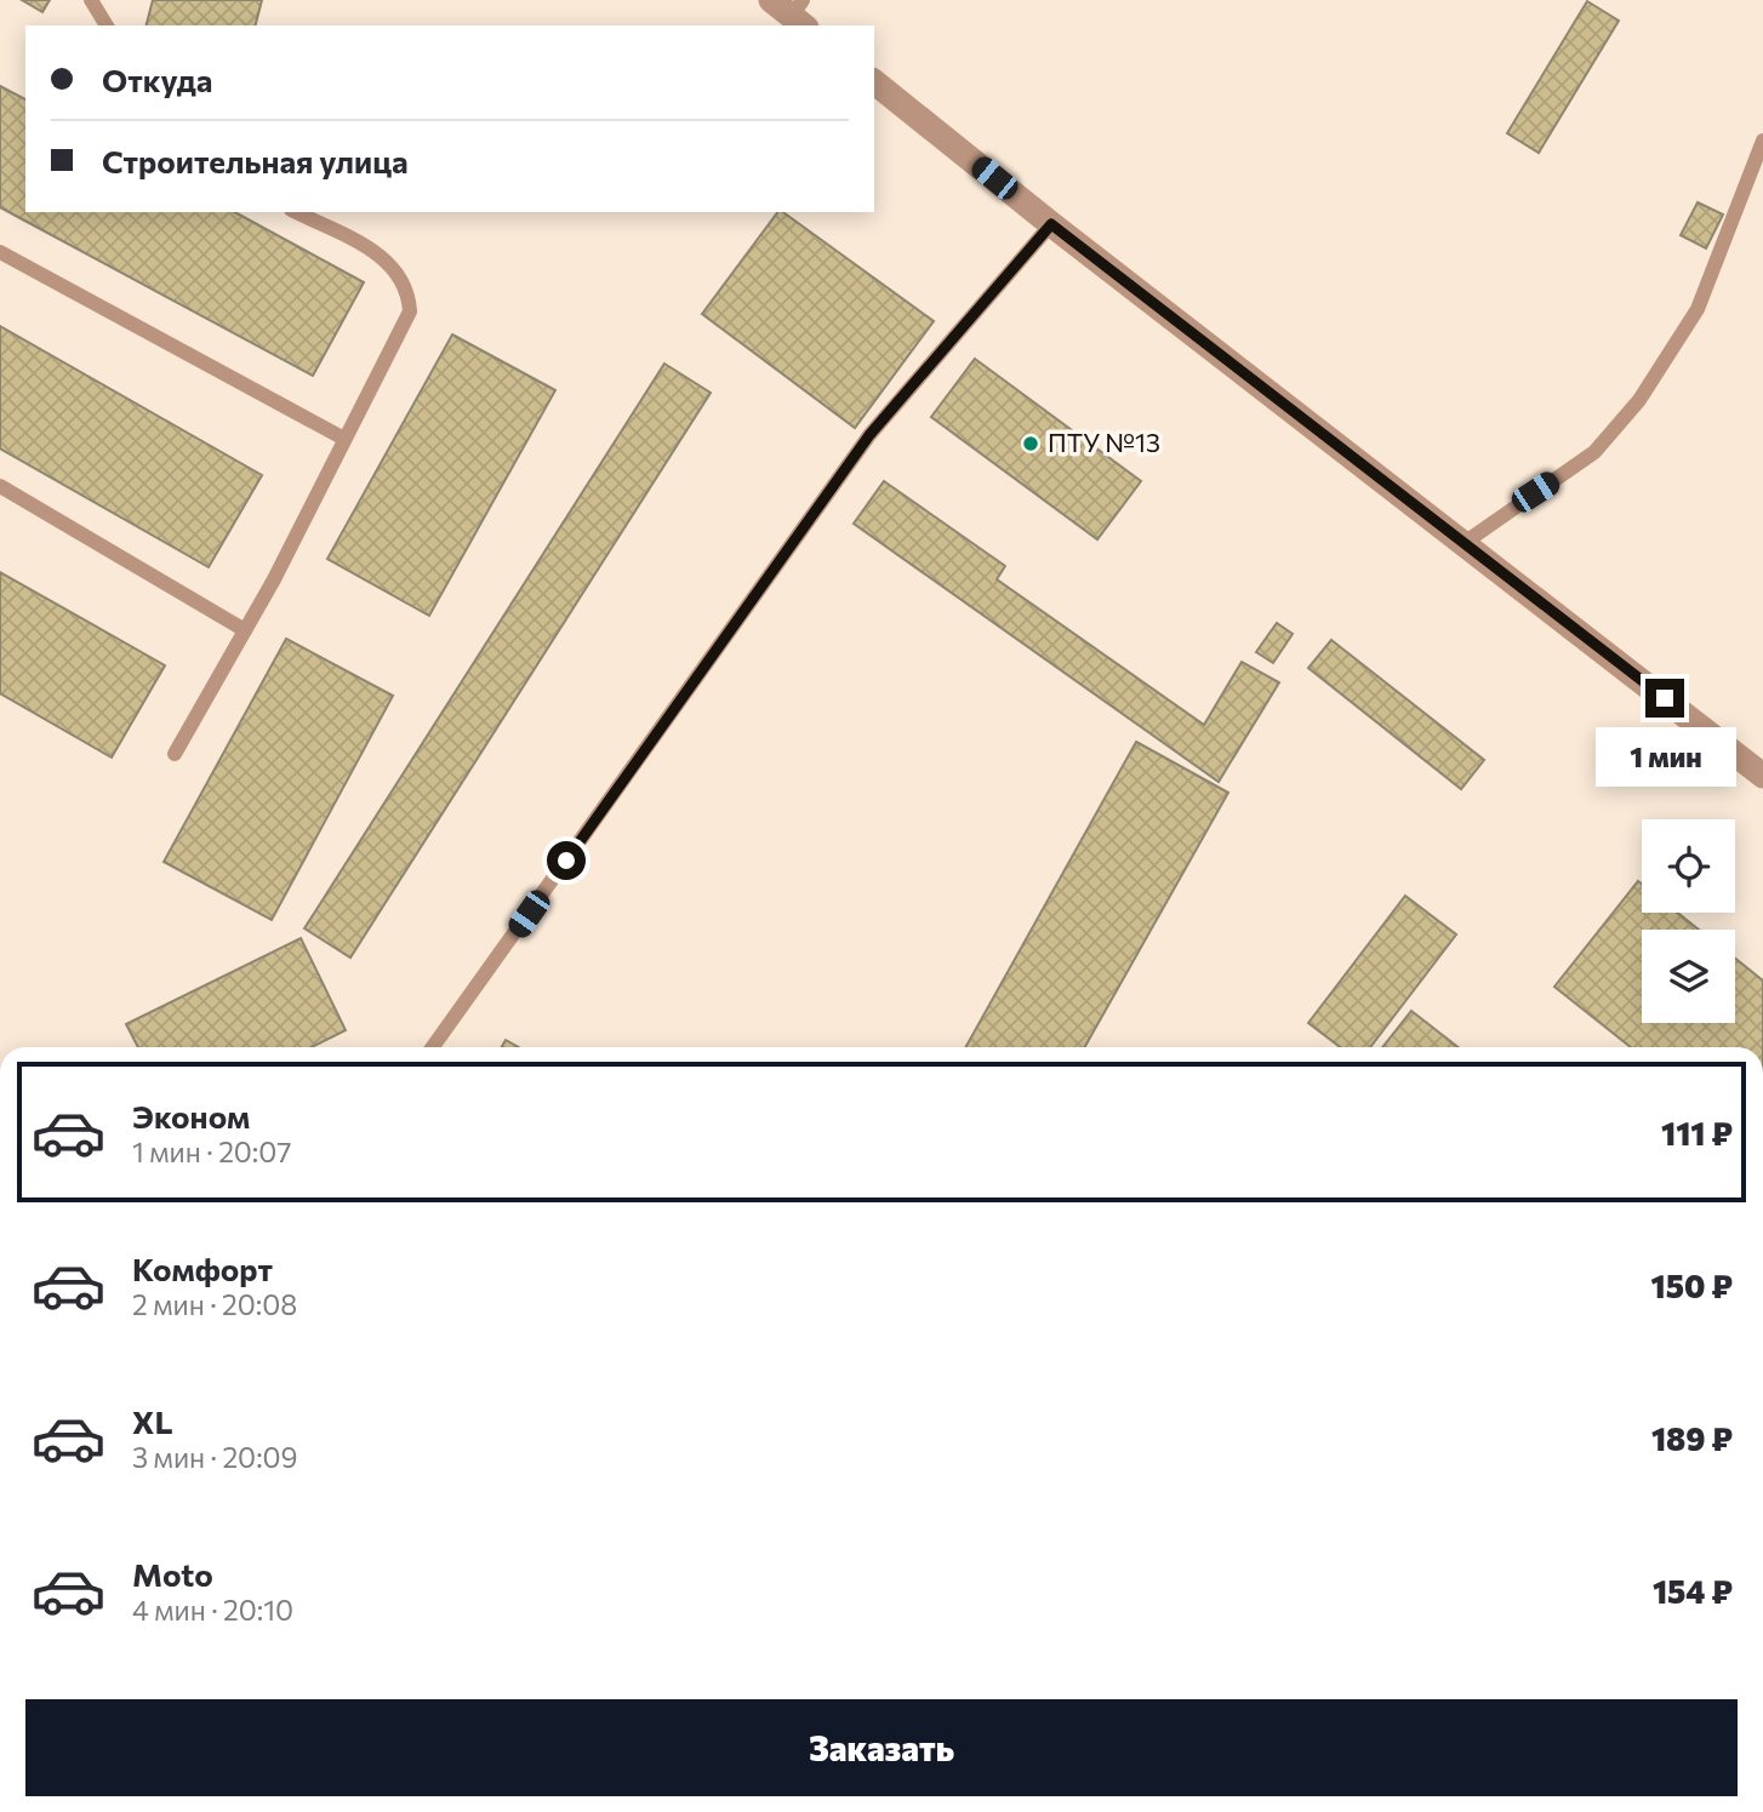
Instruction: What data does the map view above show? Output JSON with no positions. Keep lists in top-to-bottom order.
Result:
{
  "places": ["ПТУ №13"],
  "page": {
    "banner": ["Откуда", "Строительная улица"],
    "bubble": "1 мин",
    "list": [
      {
        "name": "Эконом",
        "note": "1 мин · 20:07",
        "value": "111 ₽"
      },
      {
        "name": "Комфорт",
        "note": "2 мин · 20:08",
        "value": "150 ₽"
      },
      {
        "name": "XL",
        "note": "3 мин · 20:09",
        "value": "189 ₽"
      },
      {
        "name": "Moto",
        "note": "4 мин · 20:10",
        "value": "154 ₽"
      }
    ],
    "buttons": "Заказать"
  }
}
